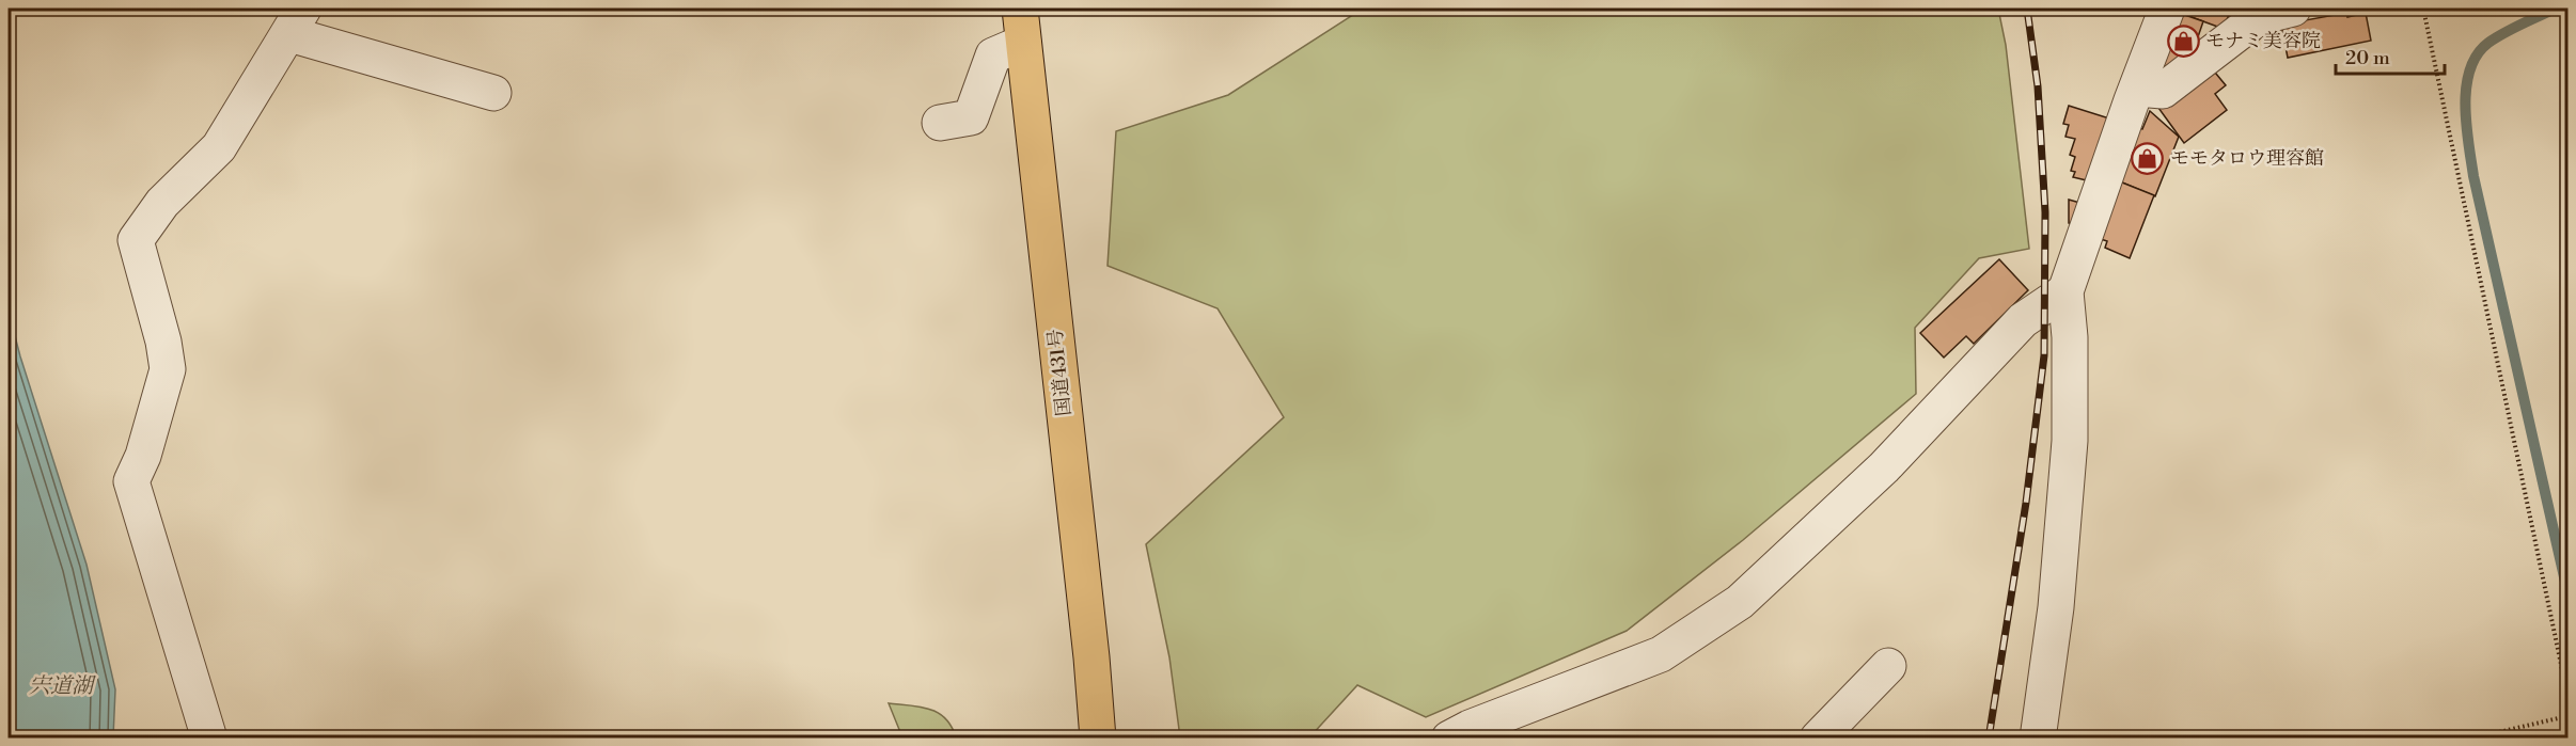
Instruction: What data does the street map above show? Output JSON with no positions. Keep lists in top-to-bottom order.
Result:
{
  "streets": {
    "highway": ["国道431号"]
  },
  "water": ["宍道湖"],
  "places": {
    "shop": ["モナミ美容院", "モモタロウ理容館"]
  },
  "scale_bar": "20 m"
}
